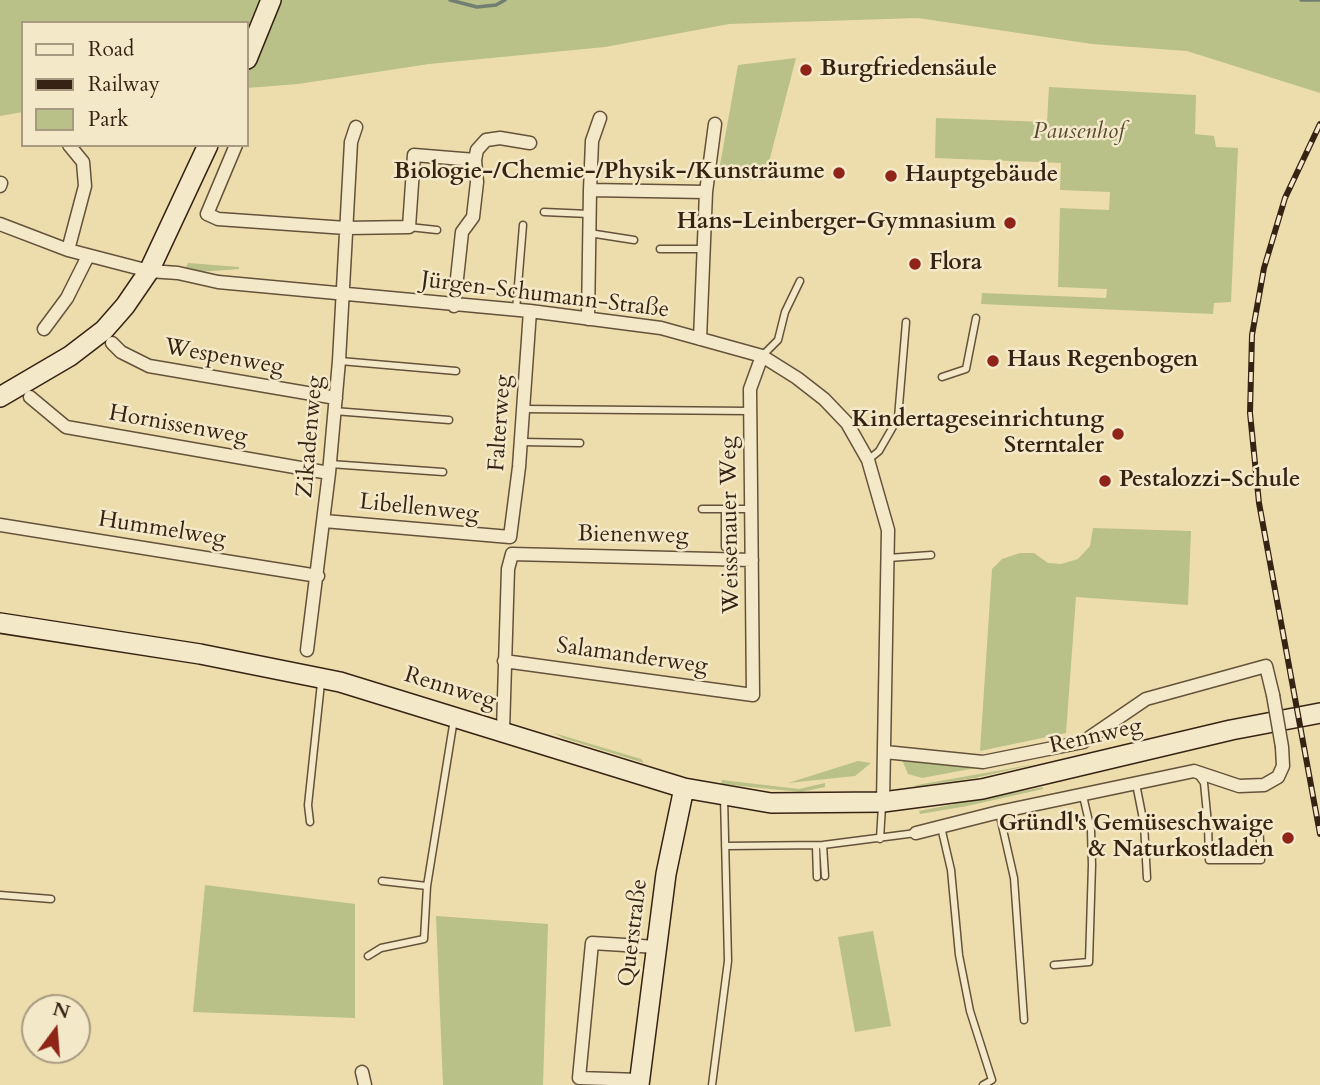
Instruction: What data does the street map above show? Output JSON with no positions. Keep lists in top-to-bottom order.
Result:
{
  "streets": {
    "main road": ["Rennweg", "Querstraße"],
    "street": [
      "Jürgen-Schumann-Straße",
      "Wespenweg",
      "Falterweg",
      "Hornissenweg",
      "Zikadenweg",
      "Libellenweg",
      "Weissenauer Weg",
      "Hummelweg",
      "Bienenweg",
      "Salamanderweg"
    ]
  },
  "crossings": [
    ["Jürgen-Schumann-Straße", "Falterweg"],
    ["Jürgen-Schumann-Straße", "Zikadenweg"],
    ["Jürgen-Schumann-Straße", "Weissenauer Weg"],
    ["Jürgen-Schumann-Straße", "Rennweg"],
    ["Wespenweg", "Zikadenweg"],
    ["Falterweg", "Libellenweg"],
    ["Hornissenweg", "Zikadenweg"],
    ["Zikadenweg", "Libellenweg"],
    ["Zikadenweg", "Hummelweg"],
    ["Weissenauer Weg", "Bienenweg"],
    ["Weissenauer Weg", "Salamanderweg"],
    ["Bienenweg", "Salamanderweg"],
    ["Rennweg", "Querstraße"]
  ],
  "parks": ["Pausenhof"],
  "places": [
    "Burgfriedensäule",
    "Biologie-/Chemie-/Physik-/Kunsträume",
    "Hauptgebäude",
    "Hans-Leinberger-Gymnasium",
    "Flora",
    "Haus Regenbogen",
    "Kindertageseinrichtung Sterntaler",
    "Pestalozzi-Schule",
    "Gründl's Gemüseschwaige & Naturkostladen"
  ],
  "legend": ["Road", "Railway", "Park"],
  "north": "top"
}
